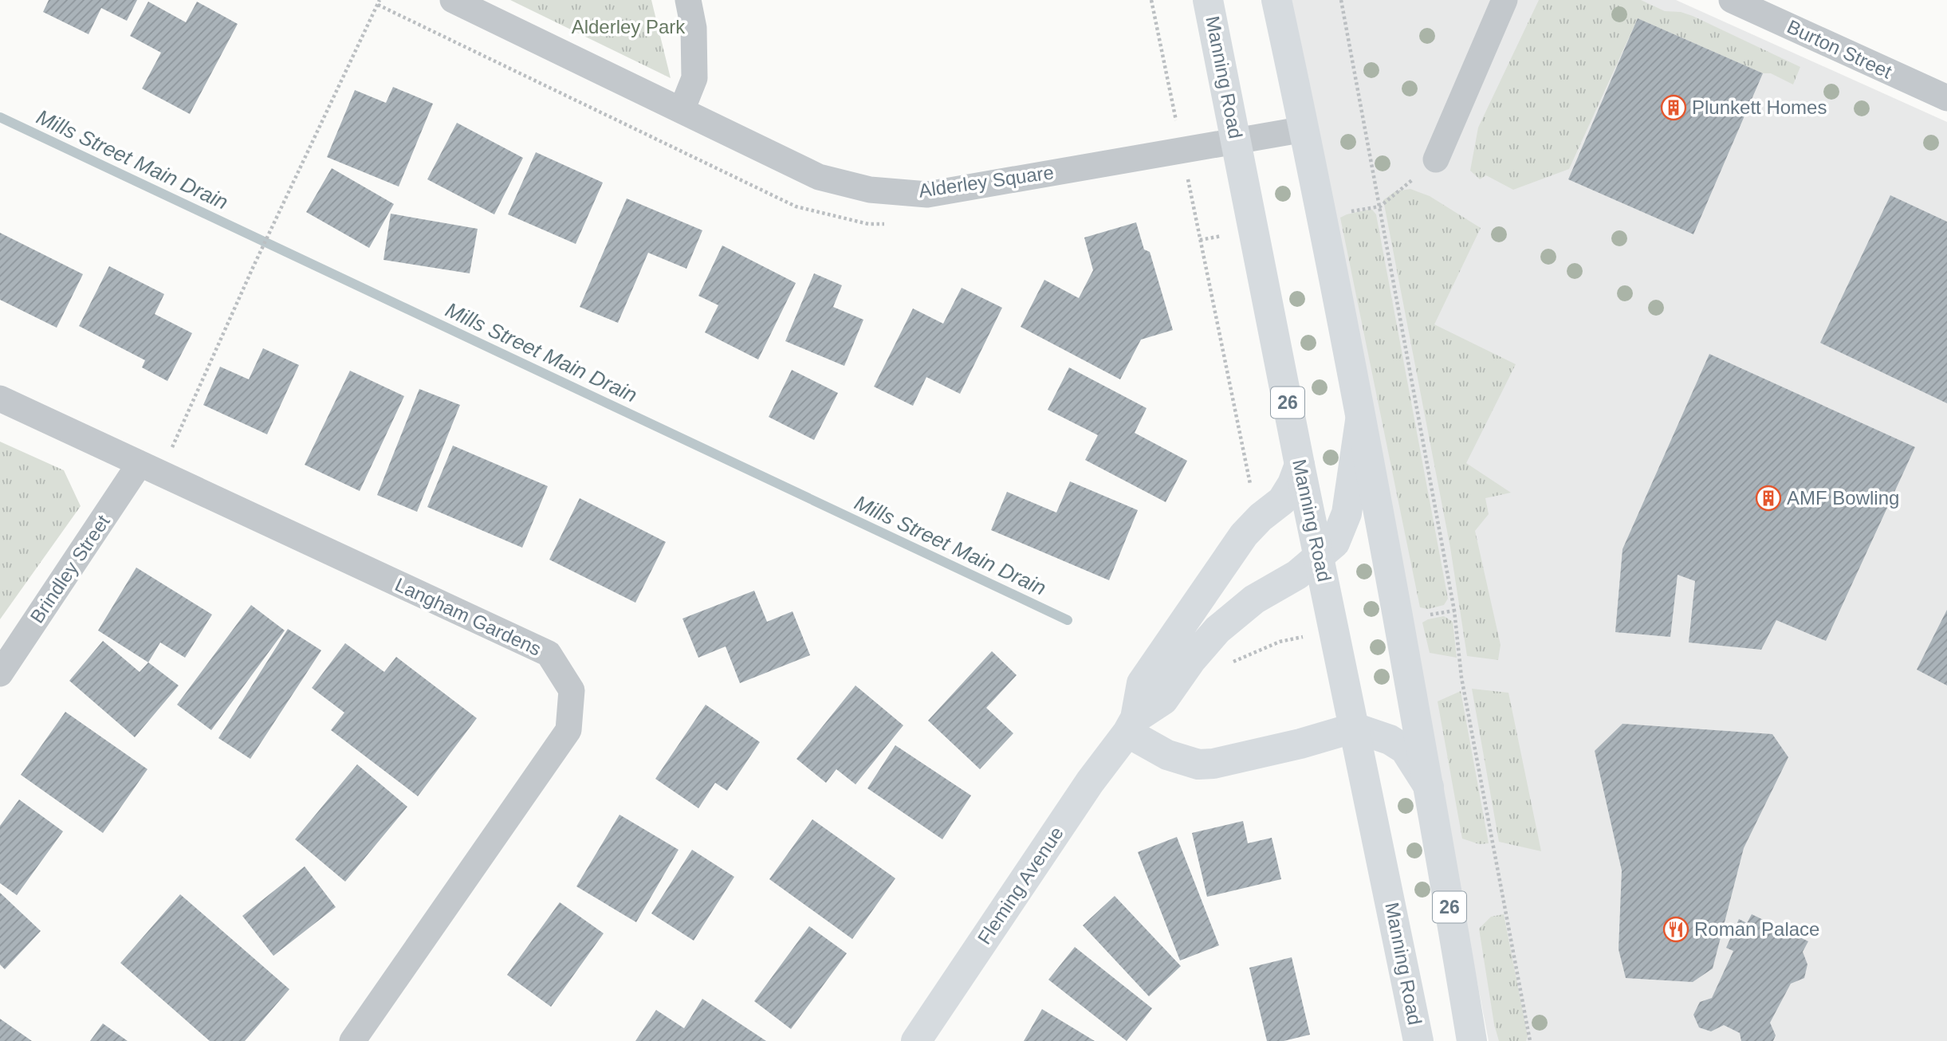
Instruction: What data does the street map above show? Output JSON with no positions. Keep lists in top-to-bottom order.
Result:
{
  "streets": {
    "main road": ["Manning Road", "26", "Fleming Avenue"],
    "street": [
      "Burton Street",
      "Alderley Square",
      "Brindley Street",
      "Langham Gardens"
    ]
  },
  "crossings": [
    ["Manning Road", "Alderley Square"],
    ["Manning Road", "Fleming Avenue"],
    ["Alderley Square", "26"],
    ["26", "Fleming Avenue"],
    ["Brindley Street", "Langham Gardens"]
  ],
  "water": ["Mills Street Main Drain"],
  "parks": ["Alderley Park"],
  "places": {
    "building": ["Plunkett Homes", "AMF Bowling"],
    "restaurant": ["Roman Palace"]
  }
}
